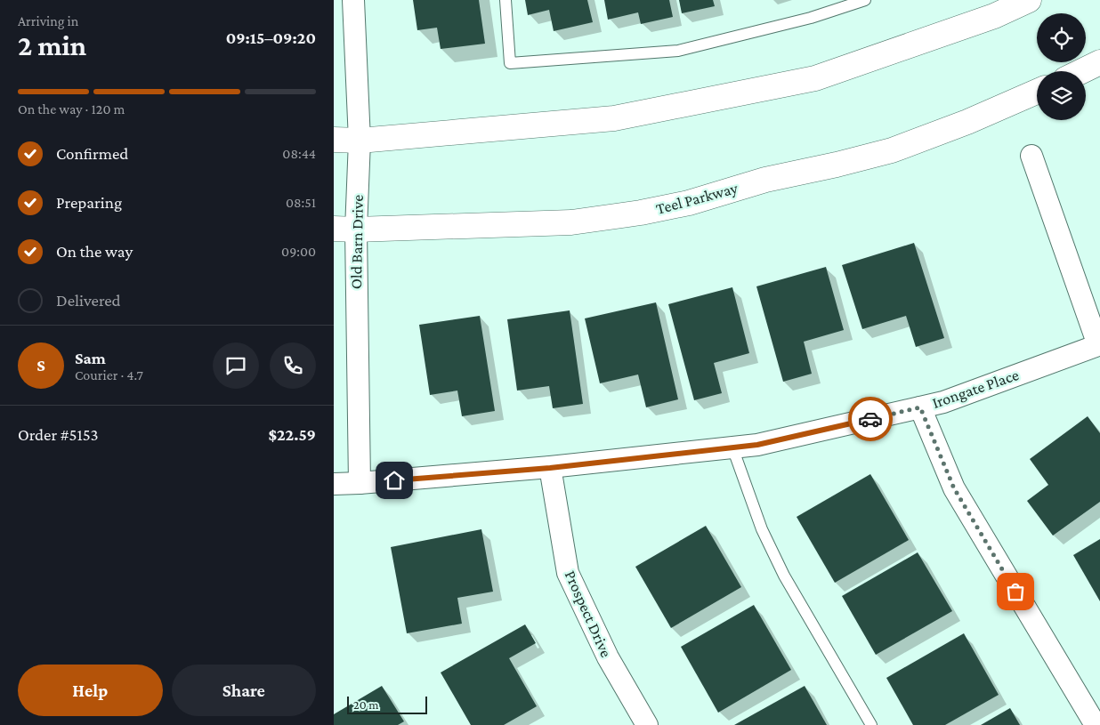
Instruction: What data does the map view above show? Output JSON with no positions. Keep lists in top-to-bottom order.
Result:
{
  "streets": {
    "main road": ["Teel Parkway"],
    "street": ["Old Barn Drive", "Irongate Place", "Prospect Drive"]
  },
  "crossings": [
    ["Teel Parkway", "Old Barn Drive"],
    ["Old Barn Drive", "Irongate Place"],
    ["Irongate Place", "Prospect Drive"]
  ],
  "scale_bar": "20 m",
  "page": {
    "heading": ["2 min", "Arriving in", "09:15–09:20"],
    "panel": [
      "Sam",
      "Courier · 4.7",
      "Order #5153",
      "$22.59"
    ],
    "bar": "On the way · 120 m",
    "list": [
      ["Confirmed", "08:44"],
      ["Preparing", "08:51"],
      ["On the way", "09:00"],
      "Delivered"
    ],
    "round": "S",
    "buttons": ["Help", "Share"],
    "scale": "20 m"
  }
}
